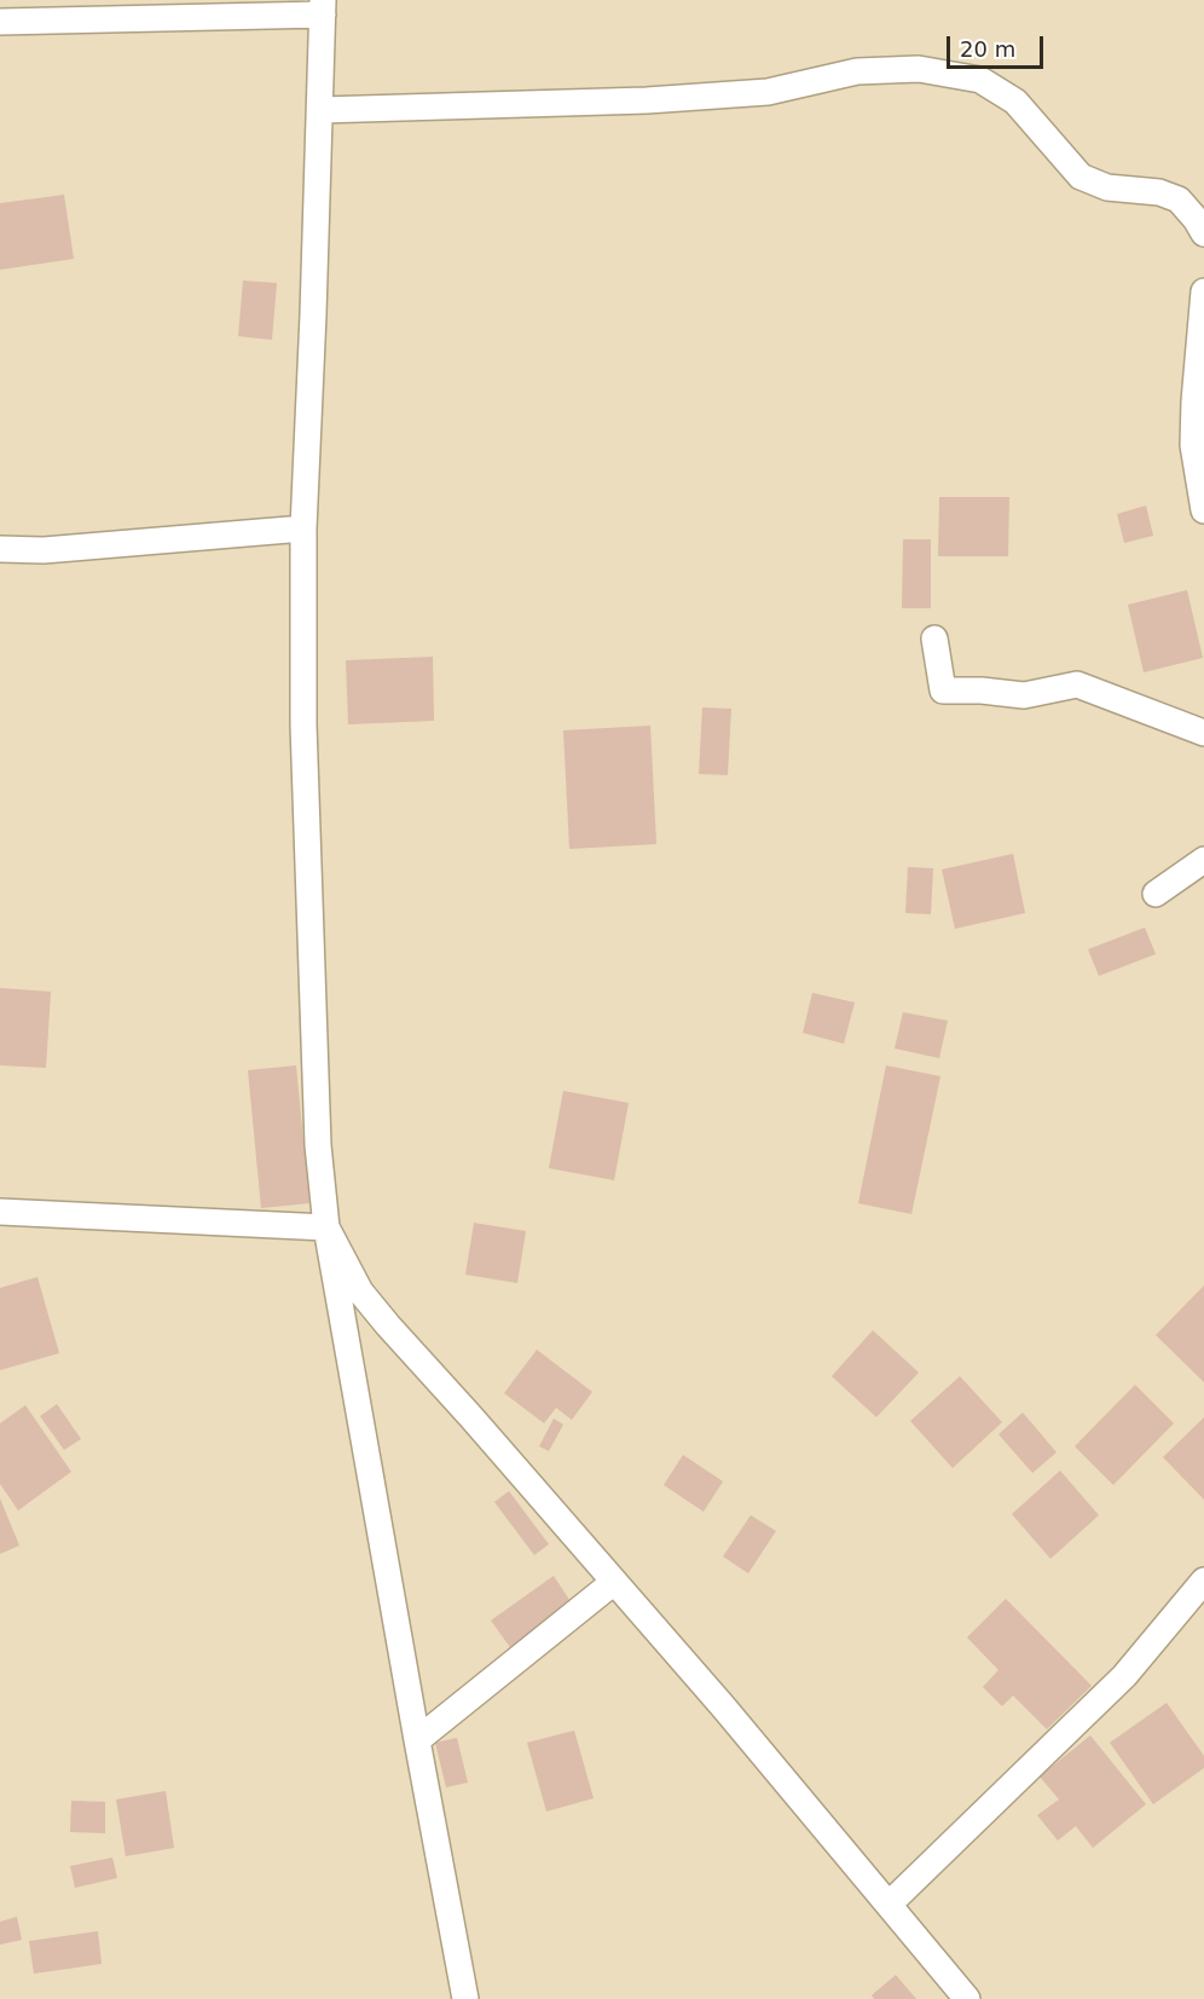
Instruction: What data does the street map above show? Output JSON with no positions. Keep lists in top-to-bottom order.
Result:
{
  "scale_bar": "20 m"
}
